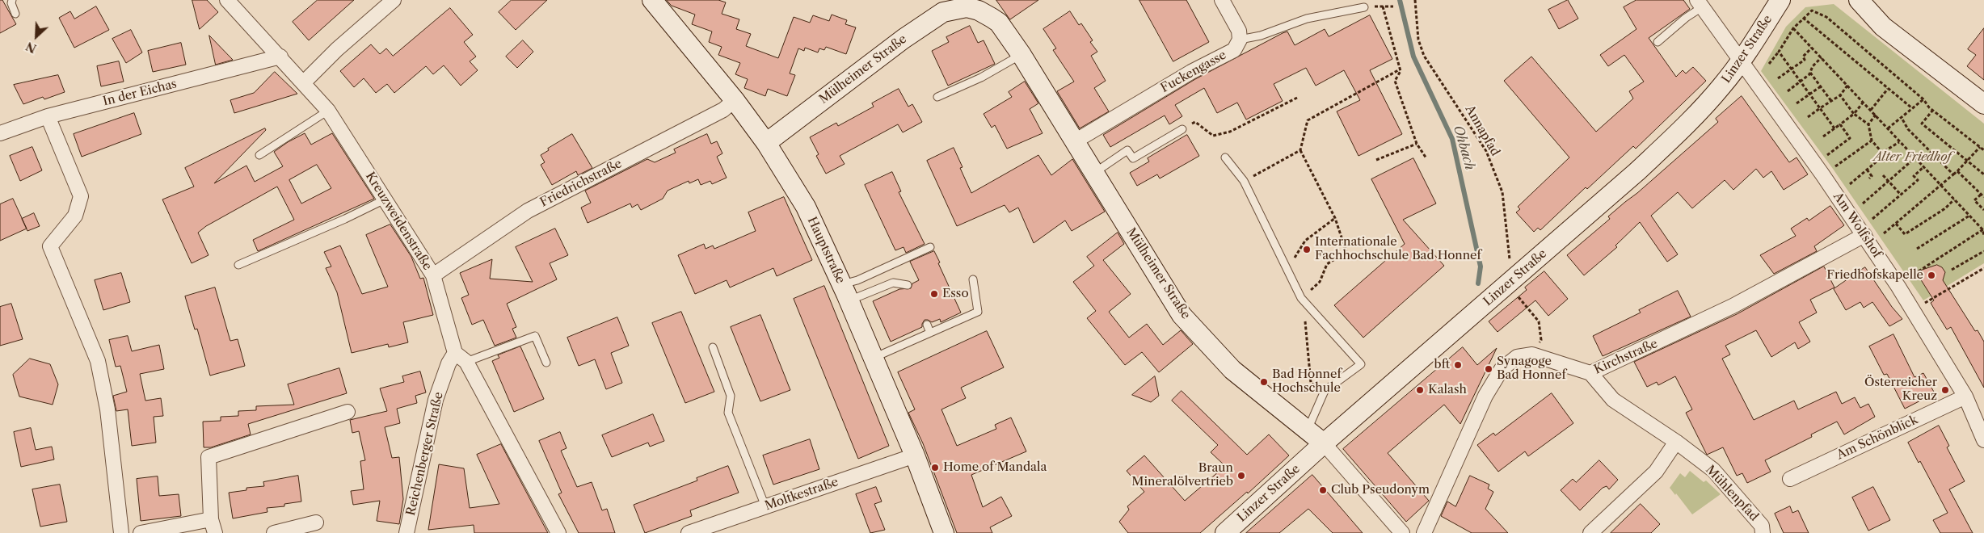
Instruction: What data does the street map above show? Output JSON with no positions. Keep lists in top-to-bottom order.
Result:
{
  "streets": {
    "main road": ["Linzer Straße", "Mülheimer Straße", "Hauptstraße"],
    "street": [
      "Fuckengasse",
      "In der Eichas",
      "Friedrichstraße",
      "Kreuzweidenstraße",
      "Am Wolfshof",
      "Kirchstraße",
      "Am Schönblick",
      "Reichenberger Straße",
      "Mühlenpfad",
      "Moltkestraße"
    ],
    "path": ["Annapfad"]
  },
  "crossings": [
    ["Linzer Straße", "Mülheimer Straße"],
    ["Linzer Straße", "Annapfad"],
    ["Linzer Straße", "Am Wolfshof"],
    ["Mülheimer Straße", "Fuckengasse"],
    ["Mülheimer Straße", "Hauptstraße"],
    ["In der Eichas", "Kreuzweidenstraße"],
    ["Annapfad", "Kirchstraße"],
    ["Friedrichstraße", "Kreuzweidenstraße"],
    ["Friedrichstraße", "Hauptstraße"],
    ["Kreuzweidenstraße", "Reichenberger Straße"],
    ["Am Wolfshof", "Kirchstraße"],
    ["Am Wolfshof", "Am Schönblick"],
    ["Hauptstraße", "Moltkestraße"],
    ["Kirchstraße", "Mühlenpfad"]
  ],
  "water": ["Ohbach"],
  "parks": ["Alter Friedhof"],
  "places": [
    "Internationale Fachhochschule Bad Honnef",
    "Friedhofskapelle",
    "Esso",
    "bft",
    "Synagoge Bad Honnef",
    "Bad Honnef Hochschule",
    "Kalash",
    "Österreicher Kreuz",
    "Home of Mandala",
    "Braun Mineralölvertrieb",
    "Club Pseudonym"
  ],
  "north": "bottom left"
}
